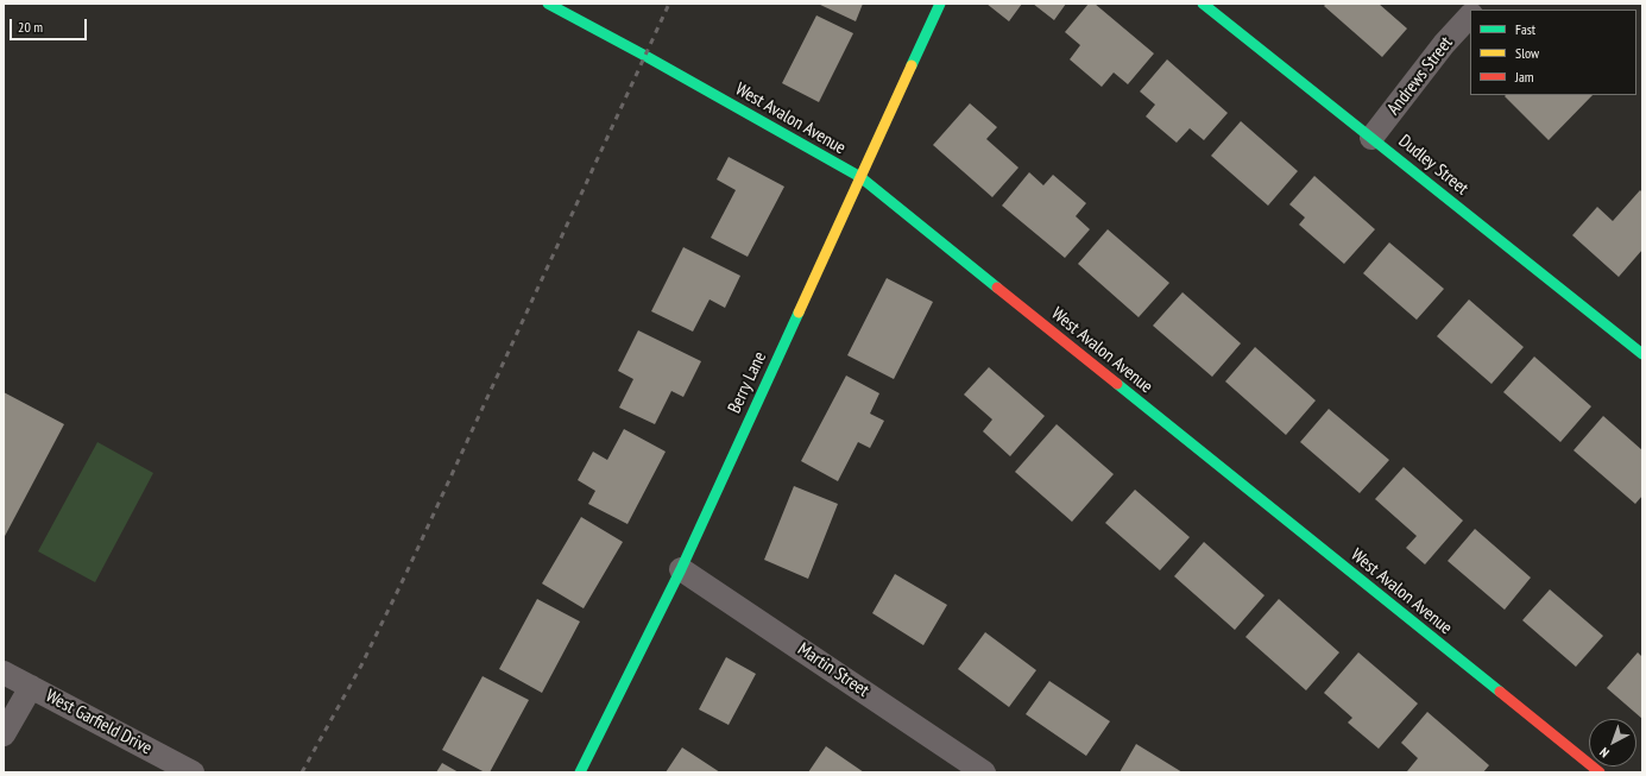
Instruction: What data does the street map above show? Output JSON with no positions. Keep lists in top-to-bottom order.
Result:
{
  "streets": {
    "street": [
      "Andrews Street",
      "West Avalon Avenue",
      "Dudley Street",
      "Berry Lane",
      "Martin Street",
      "West Garfield Drive"
    ]
  },
  "crossings": [
    ["Andrews Street", "Dudley Street"],
    ["West Avalon Avenue", "Berry Lane"],
    ["Berry Lane", "Martin Street"]
  ],
  "legend": ["Fast", "Slow", "Jam"],
  "scale_bar": "20 m",
  "north": "bottom left"
}
